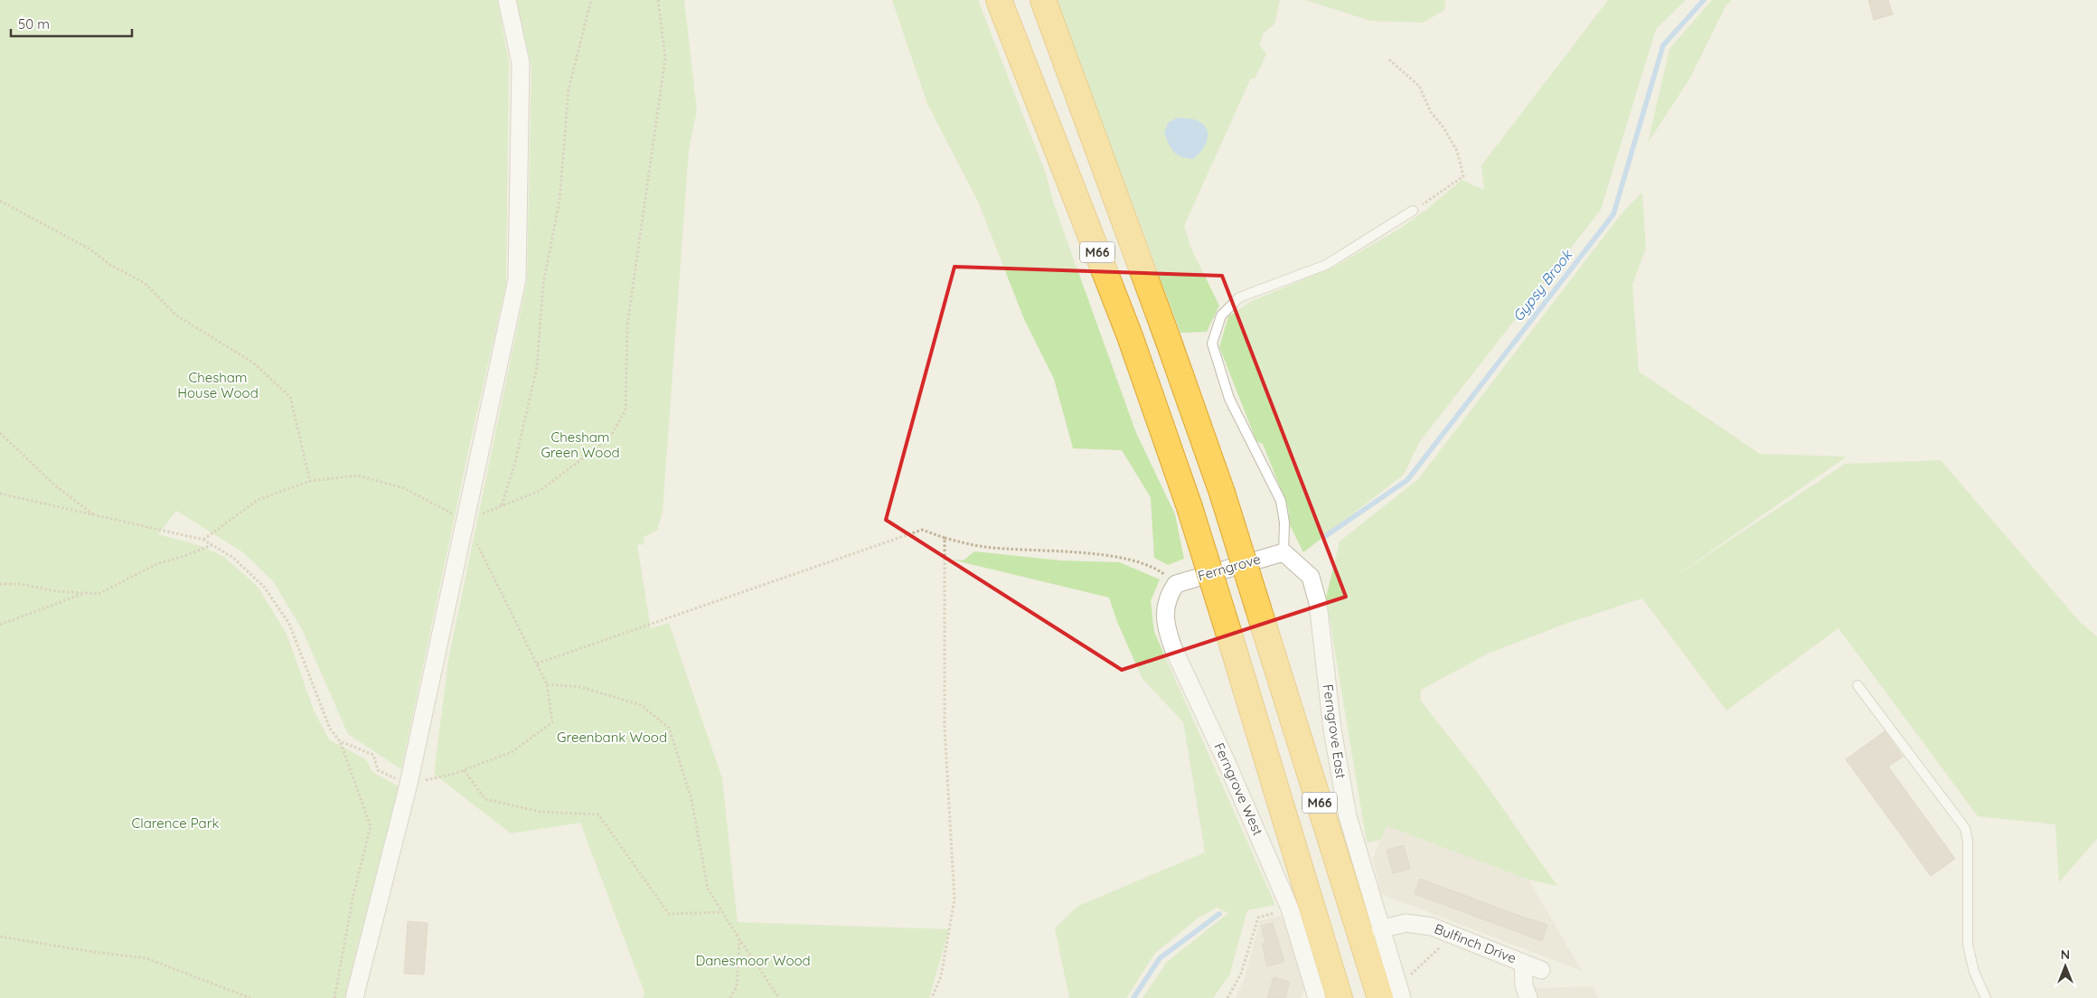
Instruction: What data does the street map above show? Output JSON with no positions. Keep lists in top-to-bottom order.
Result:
{
  "streets": {
    "highway": ["M66"],
    "street": [
      "Ferngrove",
      "Ferngrove East",
      "Ferngrove West",
      "Bulfinch Drive"
    ]
  },
  "crossings": [
    ["M66", "Ferngrove East"],
    ["Ferngrove", "Ferngrove East"],
    ["Ferngrove", "Ferngrove West"],
    ["Ferngrove East", "Bulfinch Drive"]
  ],
  "water": ["Gypsy Brook"],
  "parks": [
    "Chesham House Wood",
    "Chesham Green Wood",
    "Greenbank Wood",
    "Clarence Park",
    "Danesmoor Wood"
  ],
  "scale_bar": "50 m",
  "north": "top"
}
